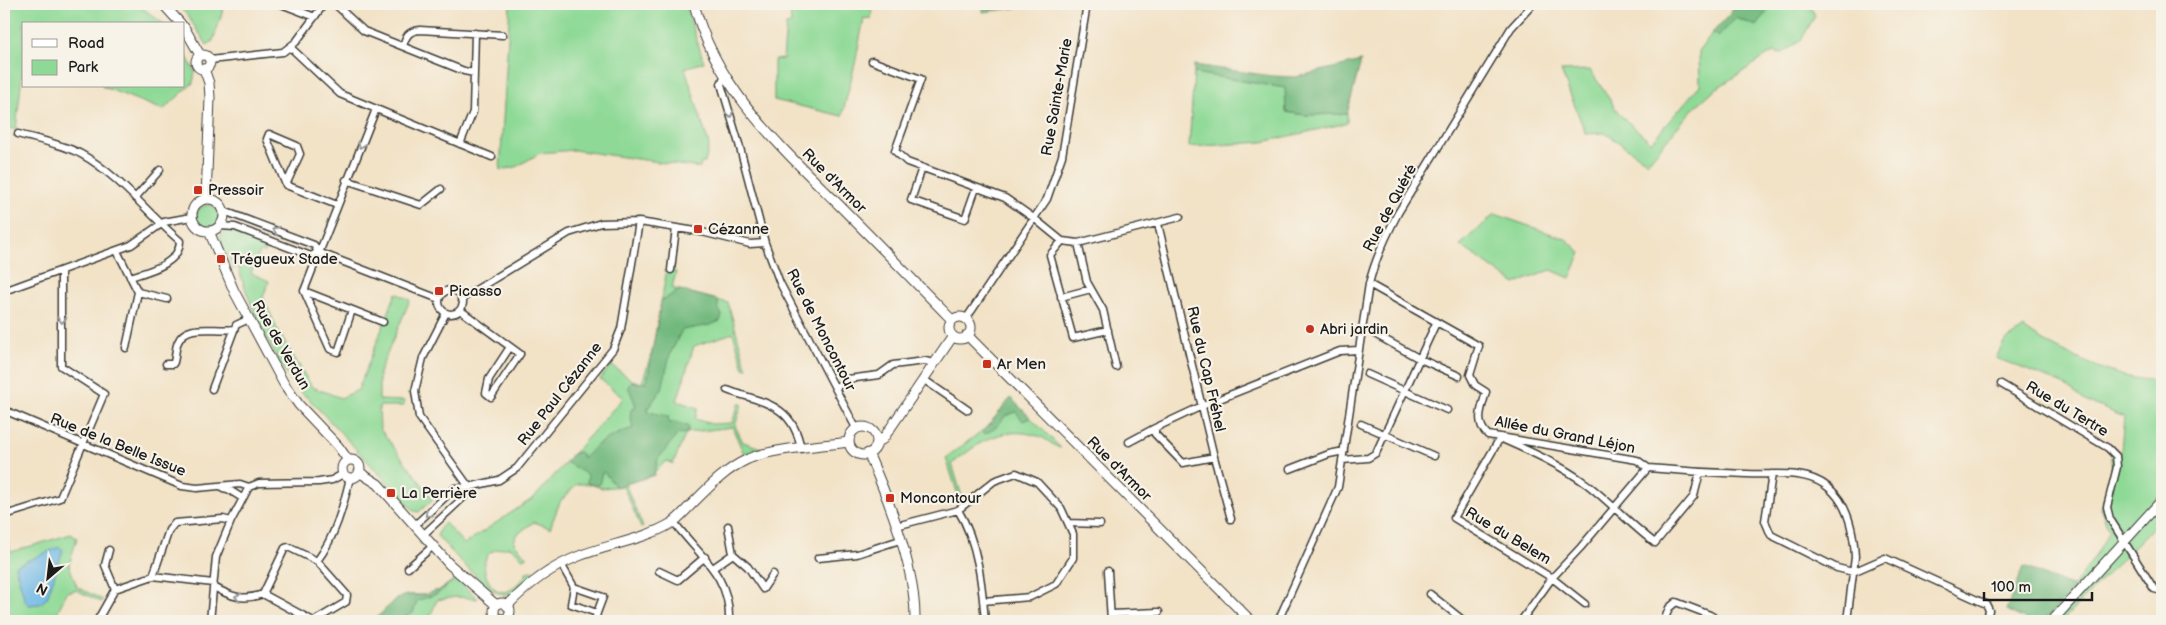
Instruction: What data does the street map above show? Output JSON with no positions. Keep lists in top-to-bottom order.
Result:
{
  "streets": {
    "street": [
      "Rue Sainte-Marie",
      "Rue d'Armor",
      "Rue de Quéré",
      "Rue de Moncontour",
      "Rue de Verdun",
      "Rue du Cap Fréhel",
      "Rue Paul Cézanne",
      "Rue du Tertre",
      "Allée du Grand Léjon",
      "Rue de la Belle Issue",
      "Rue du Belem"
    ]
  },
  "crossings": [
    ["Rue Sainte-Marie", "Rue d'Armor"],
    ["Rue d'Armor", "Rue de Moncontour"],
    ["Rue de Verdun", "Rue de la Belle Issue"],
    ["Allée du Grand Léjon", "Rue du Belem"]
  ],
  "one_way": ["Rue de Moncontour"],
  "places": {
    "transit": [
      "Pressoir",
      "Cézanne",
      "Trégueux Stade",
      "Picasso",
      "Ar Men",
      "La Perrière",
      "Moncontour"
    ],
    "other": ["Abri jardin"]
  },
  "legend": ["Road", "Park"],
  "scale_bar": "100 m",
  "north": "bottom left"
}
